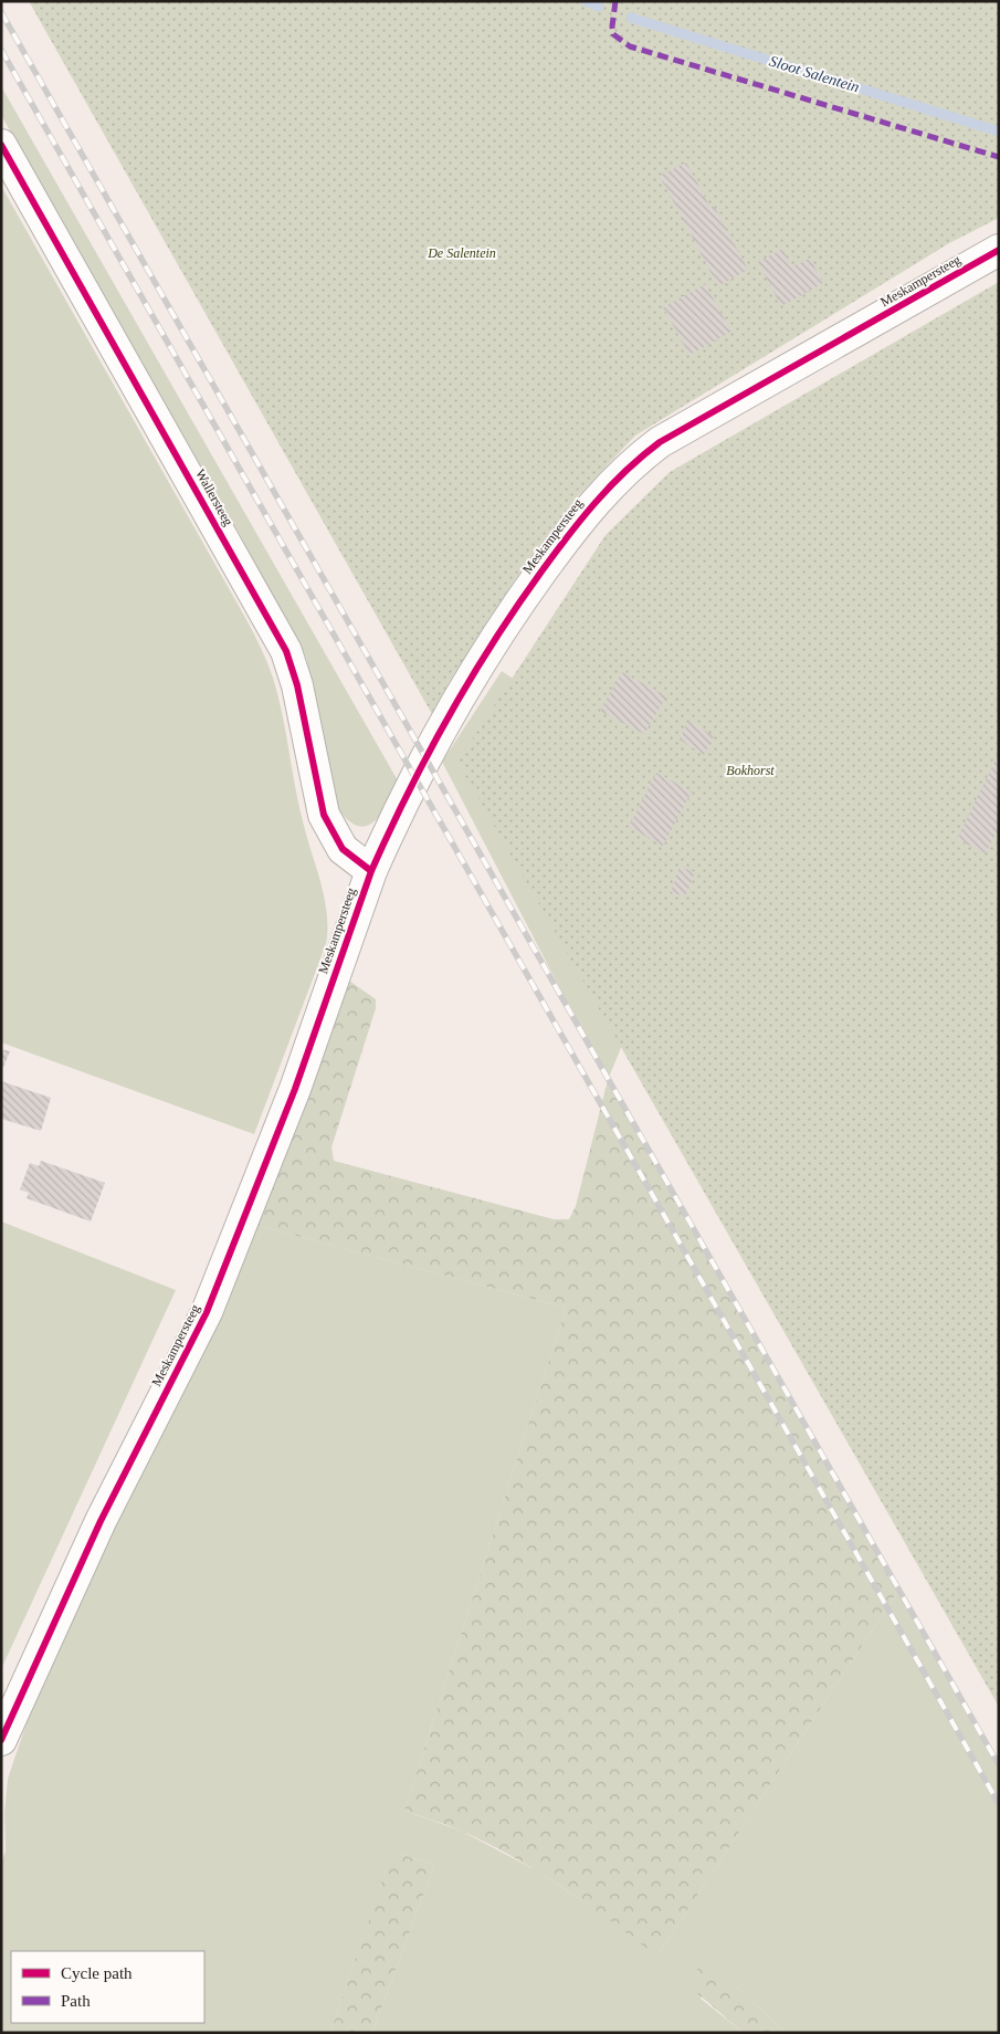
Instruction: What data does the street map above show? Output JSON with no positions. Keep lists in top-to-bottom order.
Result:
{
  "streets": {
    "street": ["Meskampersteeg", "Wallersteeg"]
  },
  "crossings": [
    ["Meskampersteeg", "Wallersteeg"]
  ],
  "water": ["Sloot Salentein"],
  "parks": ["De Salentein", "Bokhorst"],
  "legend": ["Cycle path", "Path"]
}
